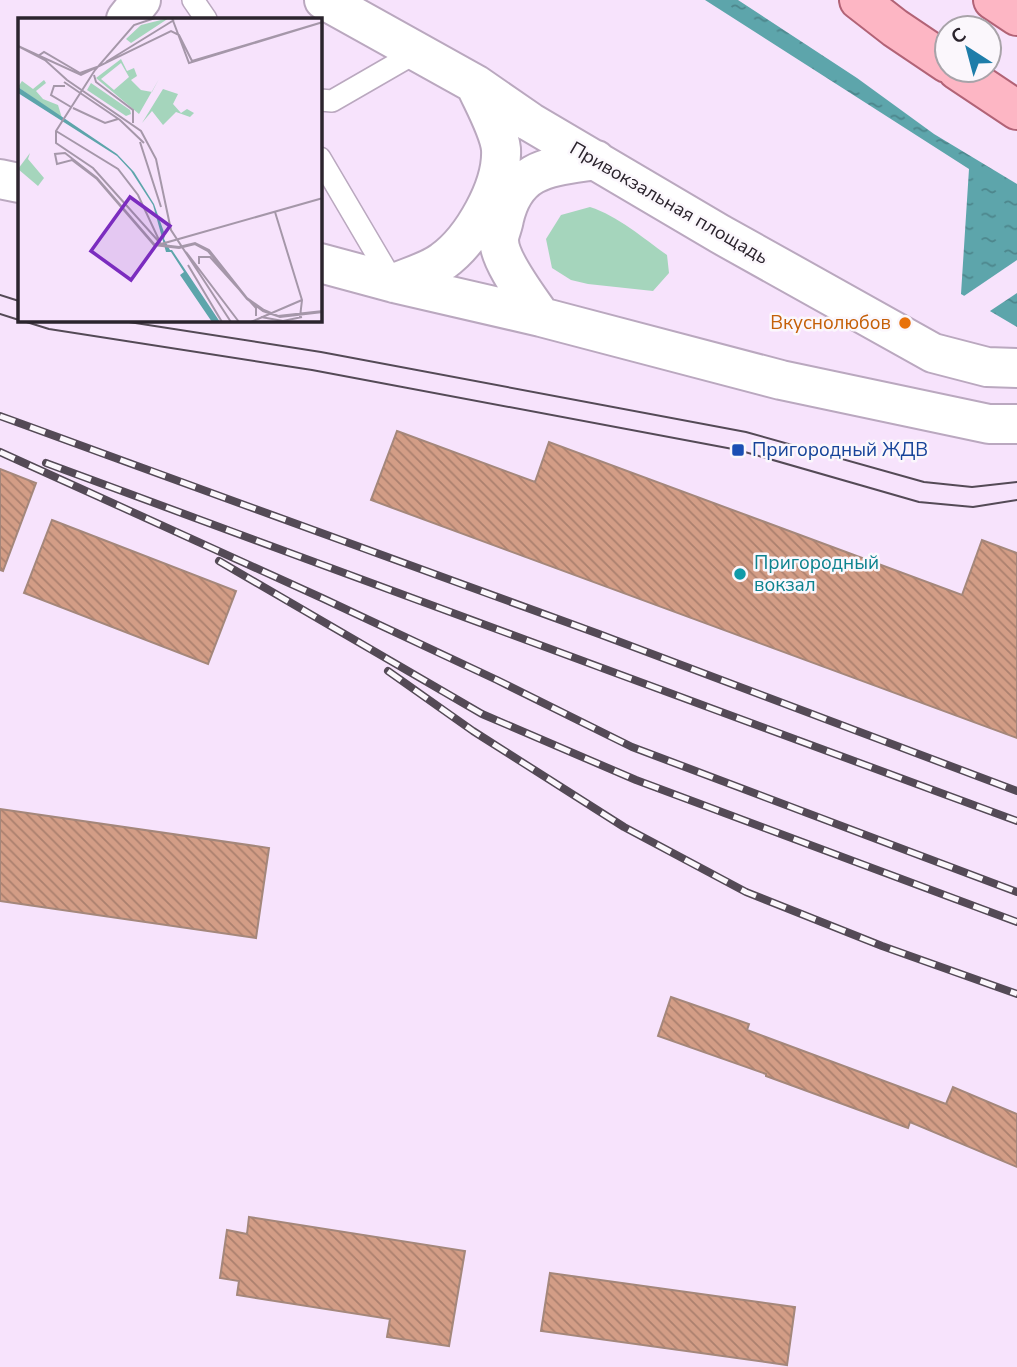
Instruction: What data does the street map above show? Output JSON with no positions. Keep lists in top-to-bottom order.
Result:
{
  "streets": {
    "main road": ["Привокзальная площадь"]
  },
  "places": {
    "other": ["Вкуснолюбов", "Пригородный вокзал"],
    "transit": ["Пригородный ЖДВ"]
  },
  "north": "top left"
}
